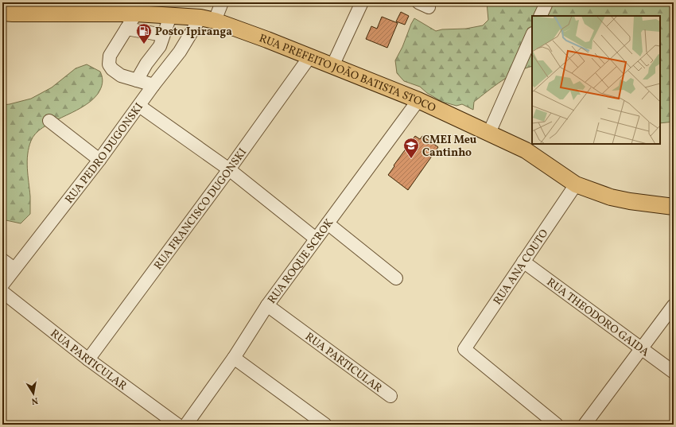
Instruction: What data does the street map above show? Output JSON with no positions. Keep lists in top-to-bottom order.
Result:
{
  "streets": {
    "main road": ["RUA PREFEITO JOÃO BATISTA STOCO"],
    "street": [
      "RUA PEDRO DUGONSKI",
      "RUA FRANCISCO DUGONSKI",
      "RUA ROQUE SCROK",
      "RUA ANA COUTO",
      "RUA THEODORO GAIDA",
      "RUA PARTICULAR"
    ]
  },
  "crossings": [
    ["RUA PREFEITO JOÃO BATISTA STOCO", "RUA PEDRO DUGONSKI"],
    ["RUA PREFEITO JOÃO BATISTA STOCO", "RUA FRANCISCO DUGONSKI"],
    ["RUA PREFEITO JOÃO BATISTA STOCO", "RUA ROQUE SCROK"],
    ["RUA PREFEITO JOÃO BATISTA STOCO", "RUA ANA COUTO"],
    ["RUA FRANCISCO DUGONSKI", "RUA PARTICULAR"],
    ["RUA ROQUE SCROK", "RUA PARTICULAR"],
    ["RUA ANA COUTO", "RUA THEODORO GAIDA"]
  ],
  "places": {
    "fuel station": ["Posto Ipiranga"],
    "school or university": ["CMEI Meu Cantinho"]
  },
  "north": "bottom"
}
